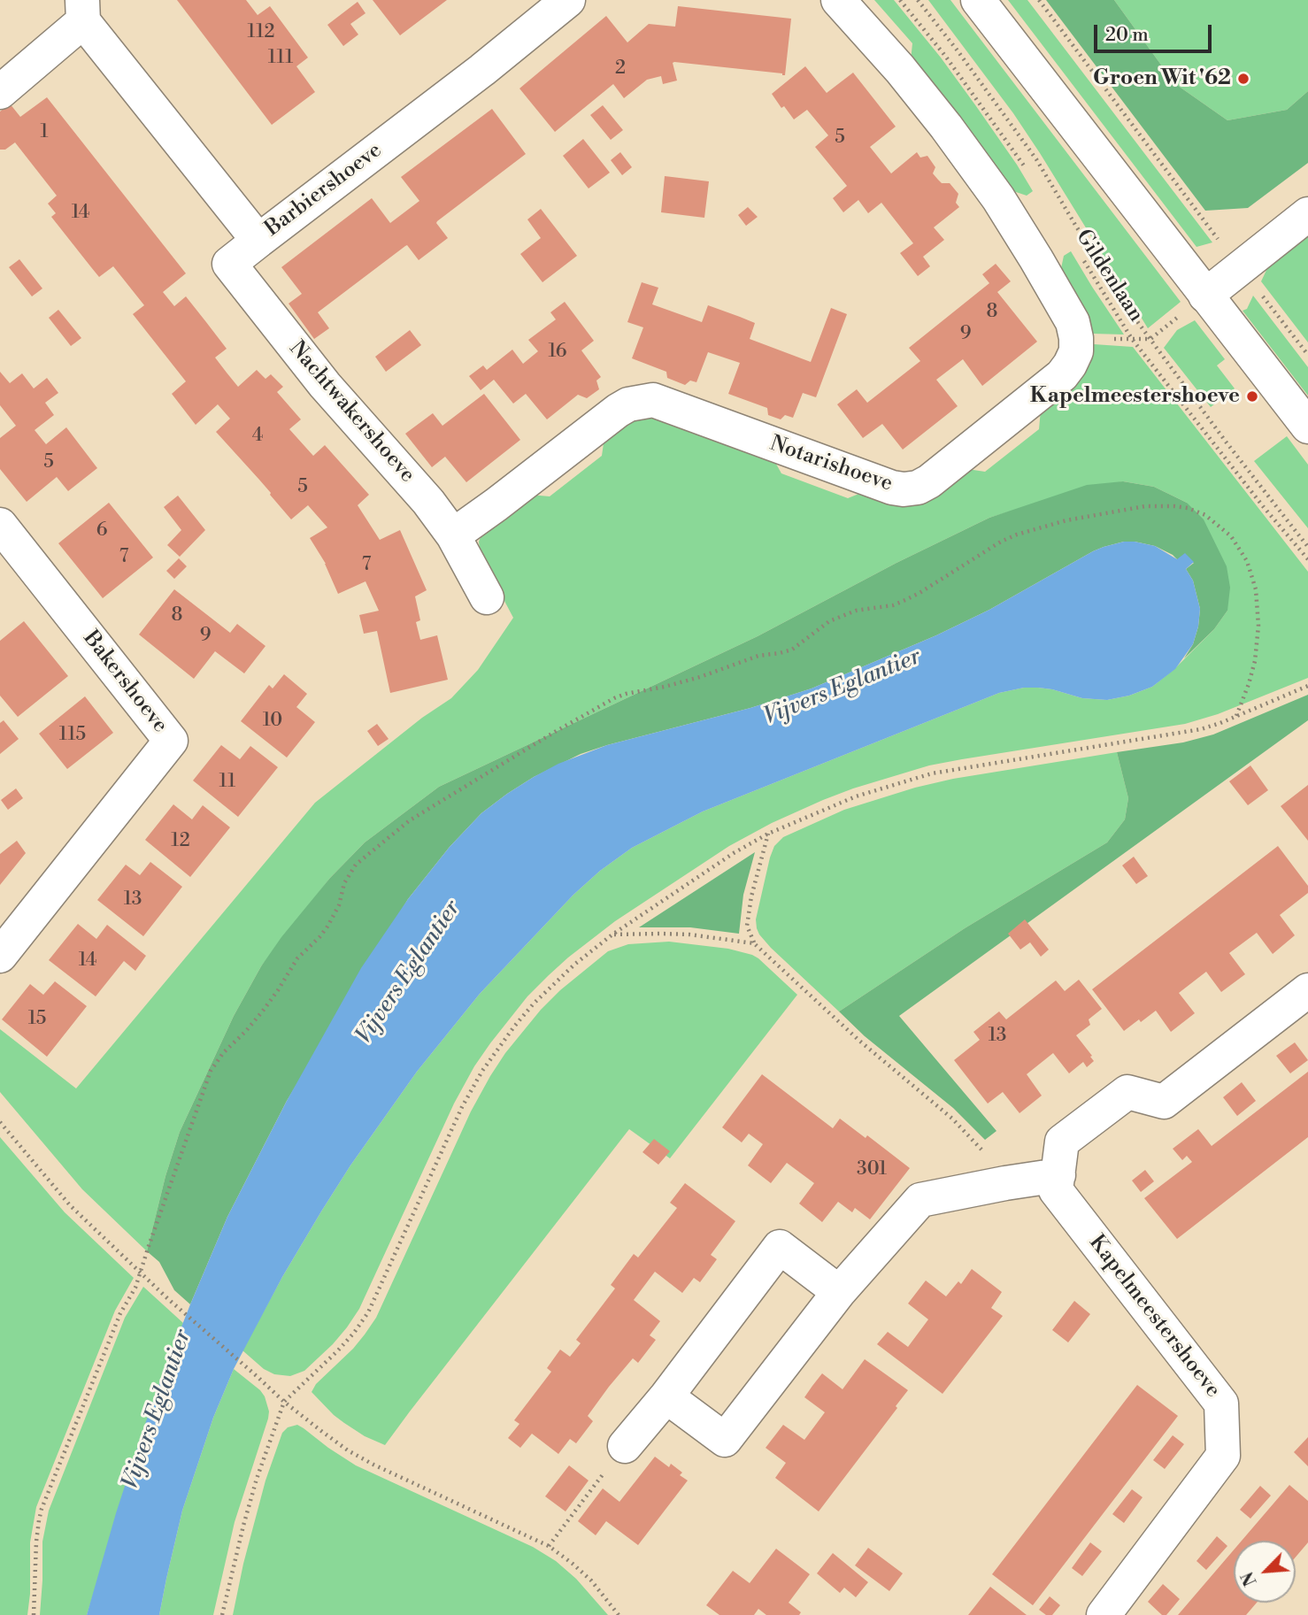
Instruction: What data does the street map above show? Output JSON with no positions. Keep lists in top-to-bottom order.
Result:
{
  "streets": {
    "street": [
      "Barbiershoeve",
      "Nachtwakershoeve",
      "Notarishoeve",
      "Bakershoeve",
      "Kapelmeestershoeve"
    ],
    "path": ["Gildenlaan"]
  },
  "crossings": [
    ["Barbiershoeve", "Nachtwakershoeve"],
    ["Nachtwakershoeve", "Notarishoeve"]
  ],
  "water": ["Vijvers Eglantier"],
  "places": ["Groen Wit '62", "Kapelmeestershoeve"],
  "house_numbers": [
    "112",
    "111",
    "2",
    "1",
    "5",
    "14",
    "8",
    "9",
    "16",
    "4",
    "5",
    "5",
    "6",
    "7",
    "7",
    "8",
    "9",
    "10",
    "115",
    "11",
    "12",
    "13",
    "14",
    "15",
    "13",
    "301"
  ],
  "scale_bar": "20 m",
  "north": "bottom left"
}
